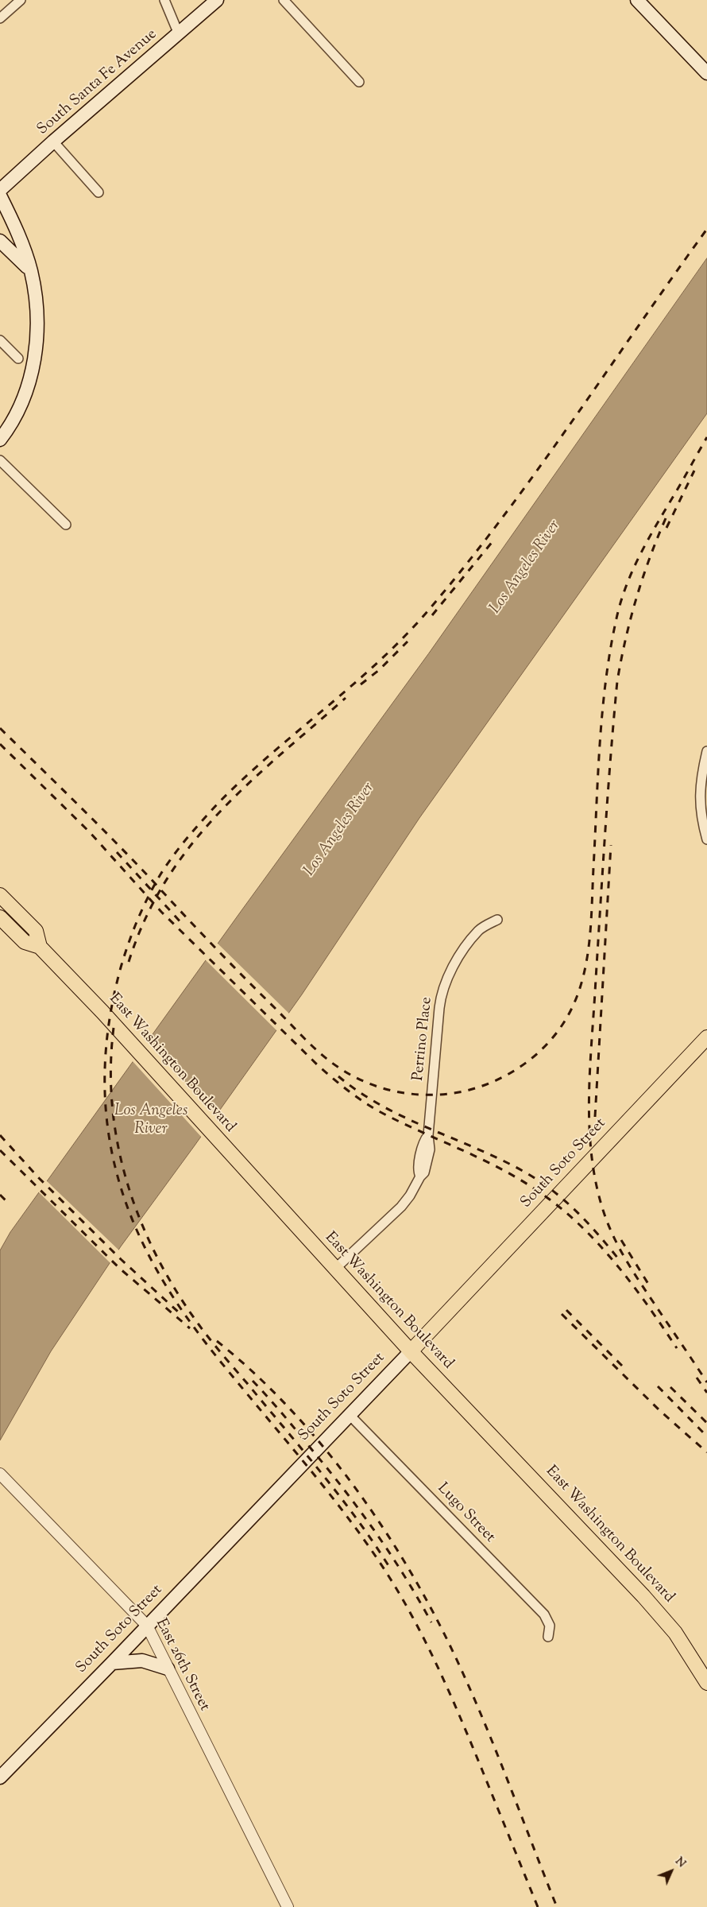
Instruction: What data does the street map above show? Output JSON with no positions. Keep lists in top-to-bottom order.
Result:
{
  "streets": {
    "main road": ["South Santa Fe Avenue", "East Washington Boulevard", "South Soto Street"],
    "street": ["Perrino Place", "Lugo Street", "East 26th Street"]
  },
  "crossings": [
    ["Perrino Place", "East Washington Boulevard"],
    ["East Washington Boulevard", "South Soto Street"],
    ["South Soto Street", "Lugo Street"],
    ["South Soto Street", "East 26th Street"]
  ],
  "water": ["Los Angeles River"],
  "north": "top right"
}
